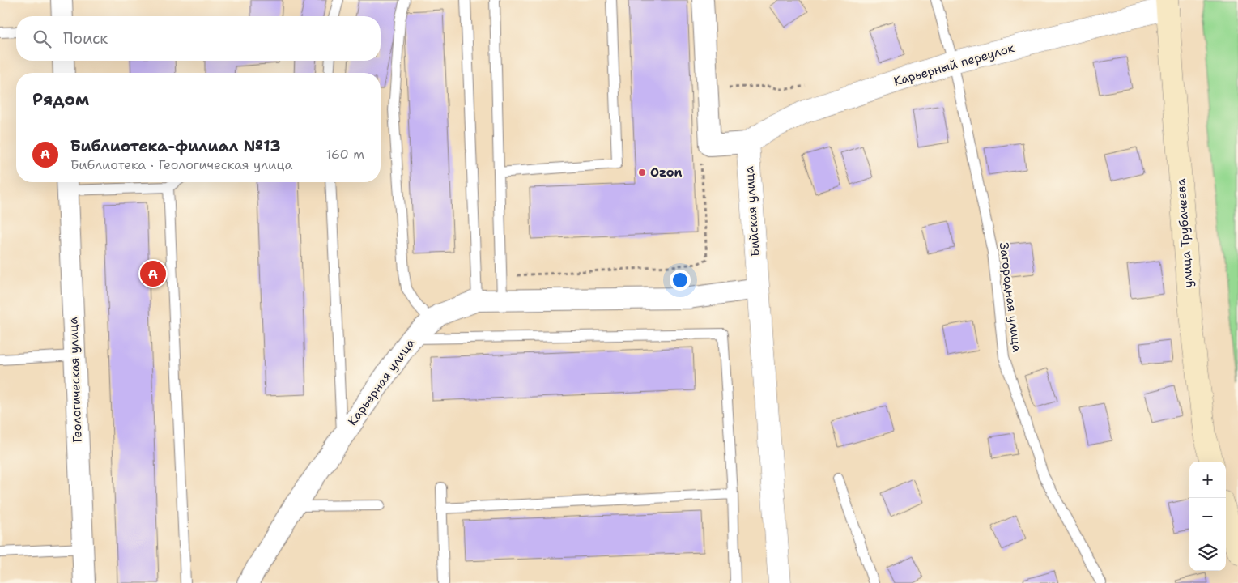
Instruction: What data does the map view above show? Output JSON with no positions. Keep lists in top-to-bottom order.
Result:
{
  "streets": {
    "main road": ["улица Трубачеева"],
    "street": [
      "Карьерный переулок",
      "Бийская улица",
      "Геологическая улица",
      "Карьерная улица"
    ],
    "lane": ["Загородная улица"]
  },
  "crossings": [
    ["Карьерный переулок", "Бийская улица"],
    ["Карьерный переулок", "улица Трубачеева"],
    ["Карьерный переулок", "Загородная улица"],
    ["Бийская улица", "Карьерная улица"]
  ],
  "places": ["Ozon"],
  "page": {
    "search": "Поиск",
    "heading": "Рядом",
    "list": [
      {
        "mark": "A",
        "name": "Библиотека-филиал №13",
        "note": "Библиотека · Геологическая улица",
        "value": "160 m"
      }
    ],
    "pins": "A",
    "map_buttons": ["+", "−"]
  }
}
